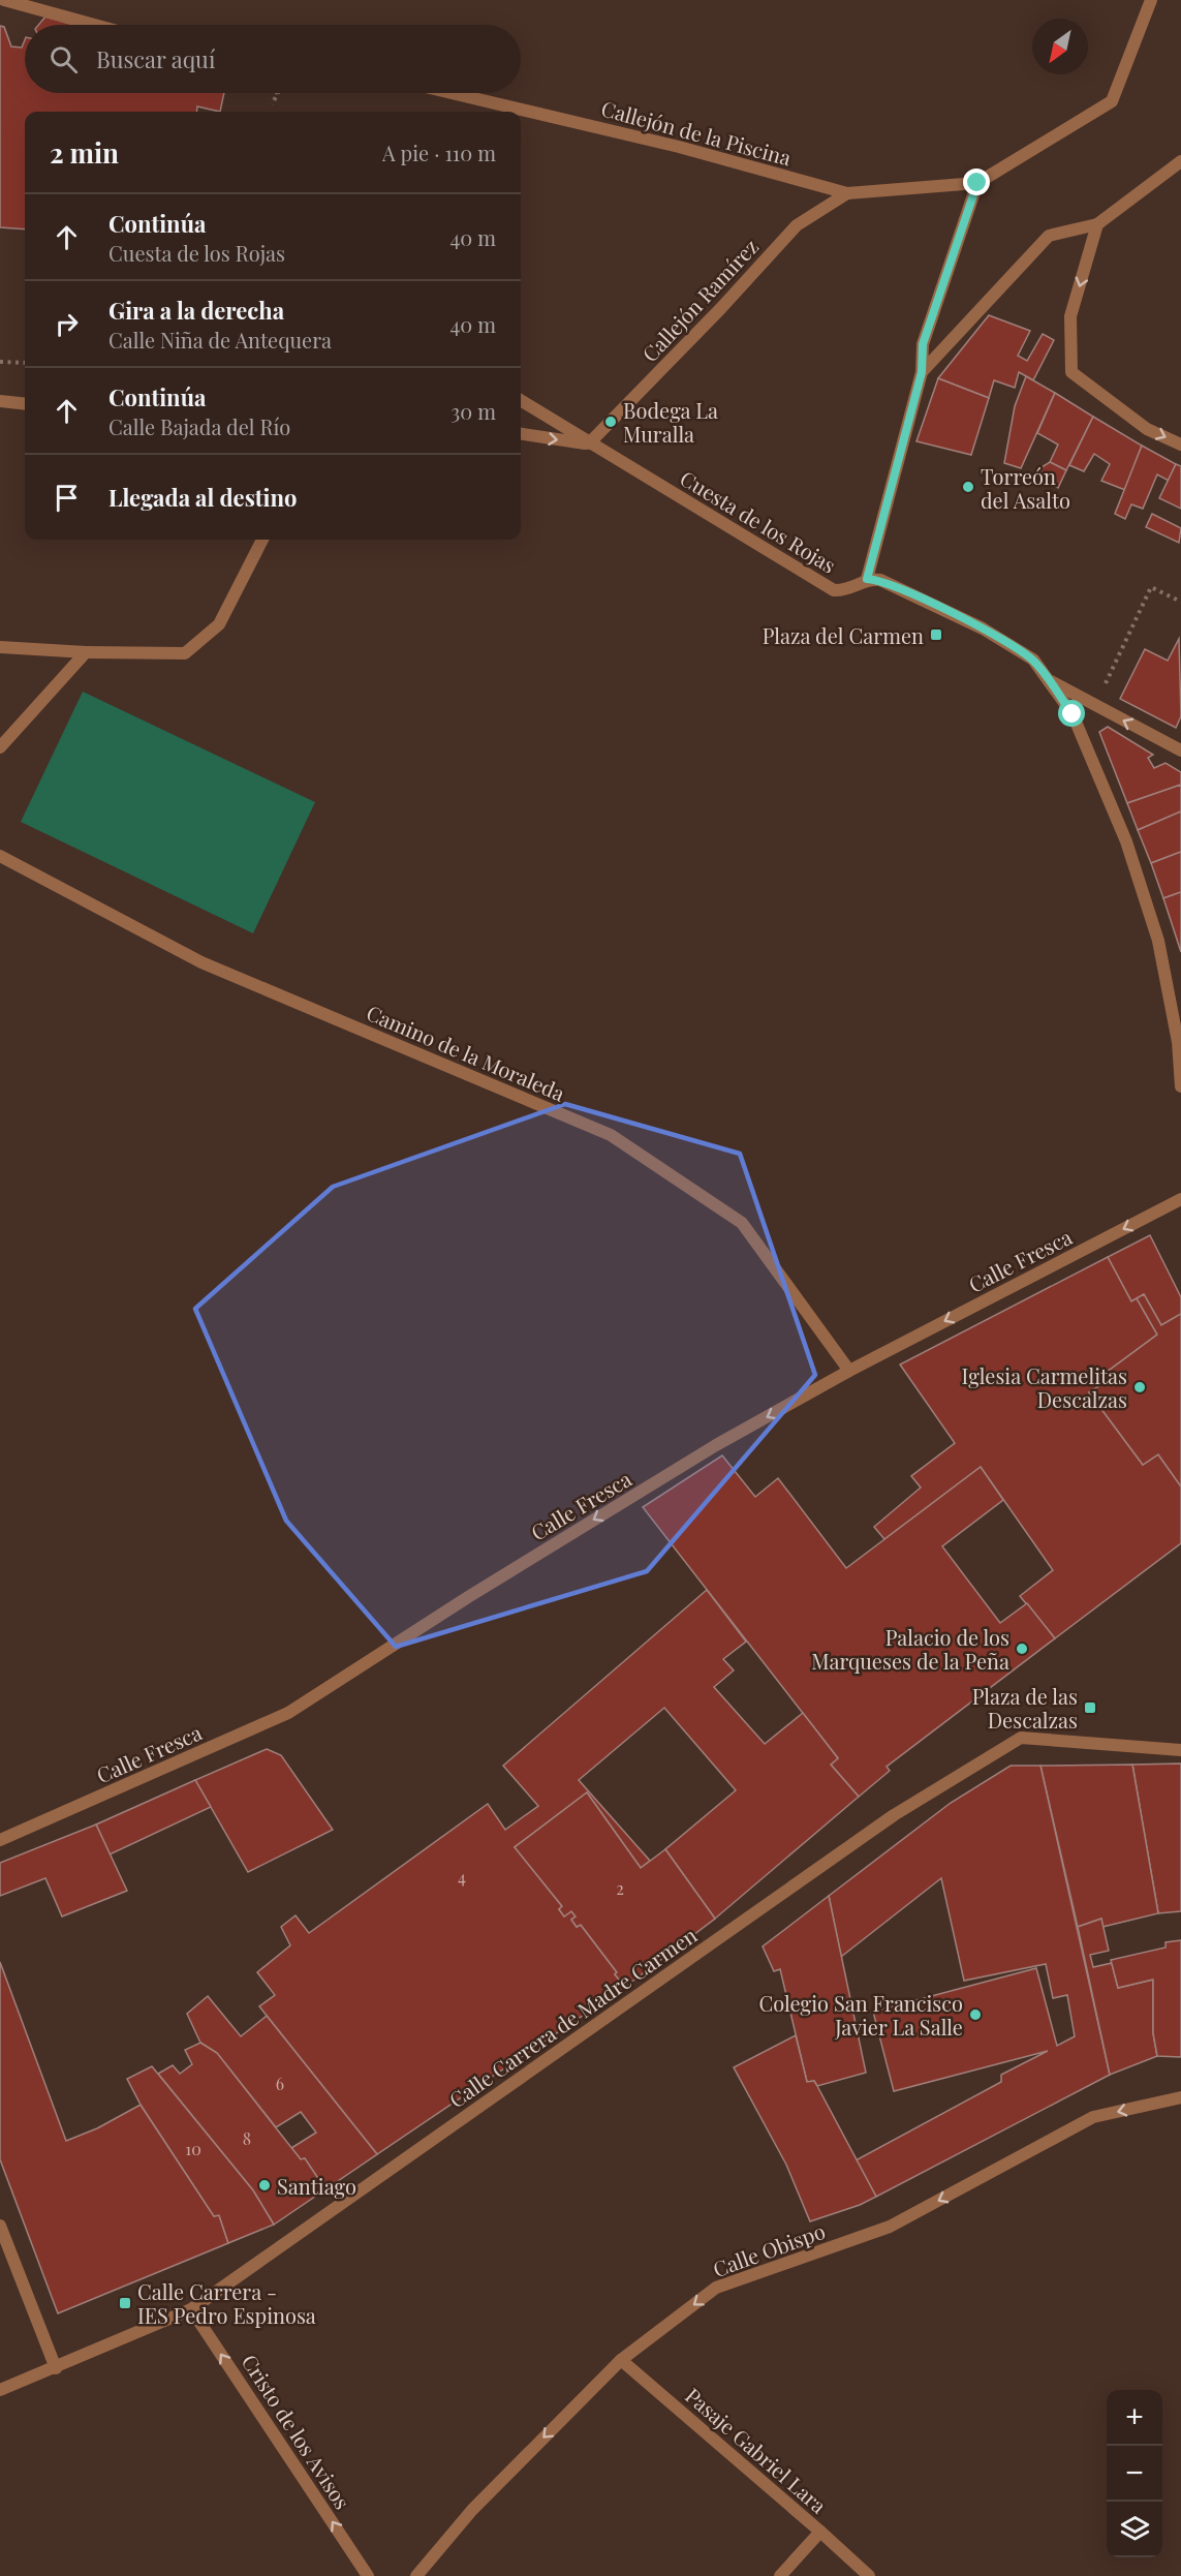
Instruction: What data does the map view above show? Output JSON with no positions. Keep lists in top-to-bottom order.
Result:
{
  "streets": {
    "street": [
      "Callejón de la Piscina",
      "Callejón Ramírez",
      "Cuesta de los Rojas",
      "Camino de la Moraleda",
      "Calle Fresca",
      "Calle Carrera de Madre Carmen",
      "Calle Obispo",
      "Cristo de los Avisos",
      "Pasaje Gabriel Lara"
    ]
  },
  "crossings": [
    ["Callejón de la Piscina", "Callejón Ramírez"],
    ["Callejón Ramírez", "Cuesta de los Rojas"],
    ["Camino de la Moraleda", "Calle Fresca"],
    ["Calle Carrera de Madre Carmen", "Cristo de los Avisos"],
    ["Calle Obispo", "Pasaje Gabriel Lara"]
  ],
  "one_way": ["Calle Fresca", "Calle Obispo", "Cristo de los Avisos"],
  "places": {
    "other": [
      "Bodega La Muralla",
      "Torreón del Asalto",
      "Iglesia Carmelitas Descalzas",
      "Palacio de los Marqueses de la Peña",
      "Colegio San Francisco Javier La Salle",
      "Santiago"
    ],
    "transit": ["Plaza del Carmen", "Plaza de las Descalzas", "Calle Carrera - IES Pedro Espinosa"]
  },
  "house_numbers": [
    "4",
    "2",
    "6",
    "8",
    "10"
  ],
  "north": "bottom left",
  "page": {
    "search": "Buscar aquí",
    "heading": ["2 min", "A pie · 110 m"],
    "list": [
      ["Continúa", "Cuesta de los Rojas", "40 m"],
      ["Gira a la derecha", "Calle Niña de Antequera", "40 m"],
      ["Continúa", "Calle Bajada del Río", "30 m"],
      "Llegada al destino"
    ],
    "map_buttons": ["+", "−"]
  }
}
